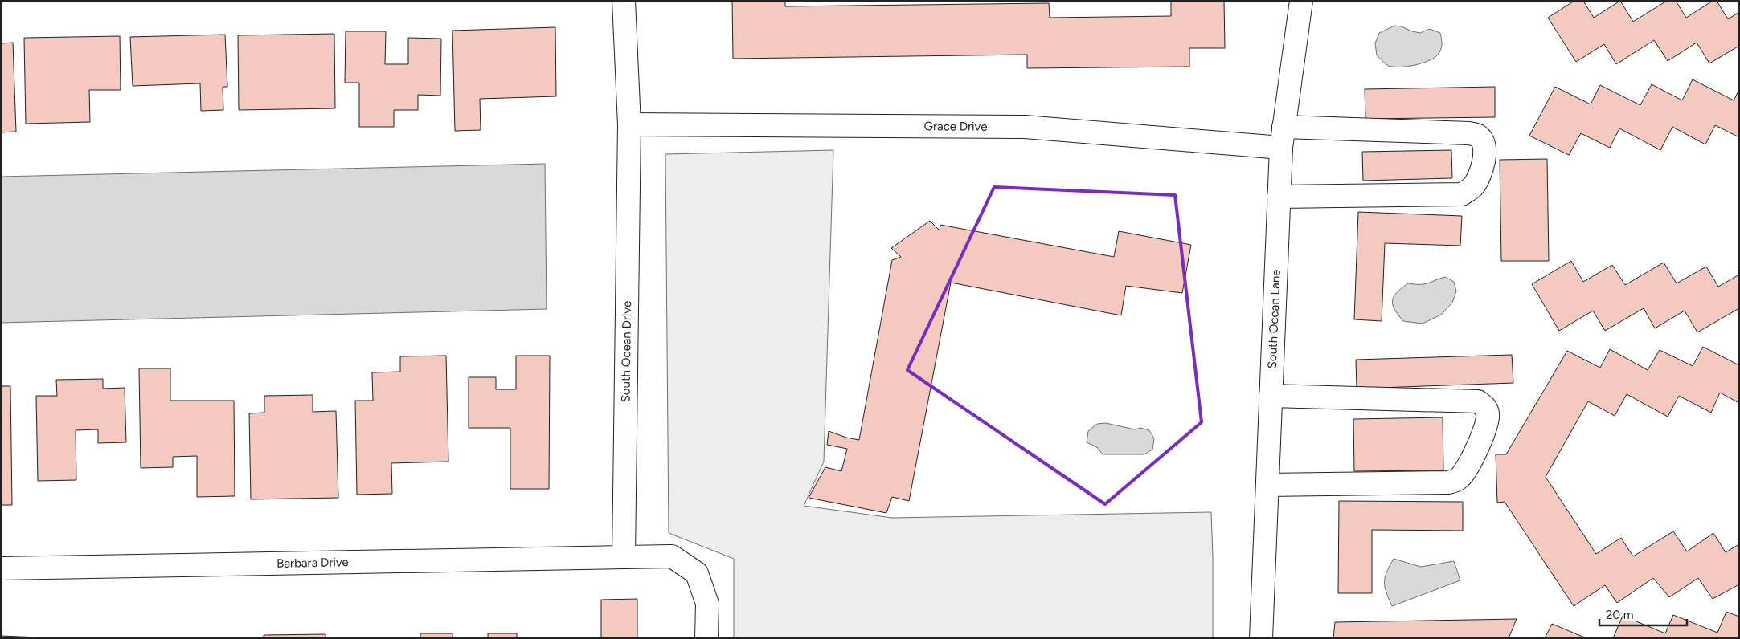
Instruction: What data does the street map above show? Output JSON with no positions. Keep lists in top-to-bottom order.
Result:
{
  "streets": {
    "street": [
      "Grace Drive",
      "South Ocean Lane",
      "South Ocean Drive",
      "Barbara Drive"
    ]
  },
  "crossings": [
    ["Grace Drive", "South Ocean Lane"],
    ["Grace Drive", "South Ocean Drive"],
    ["South Ocean Drive", "Barbara Drive"]
  ],
  "scale_bar": "20 m"
}
